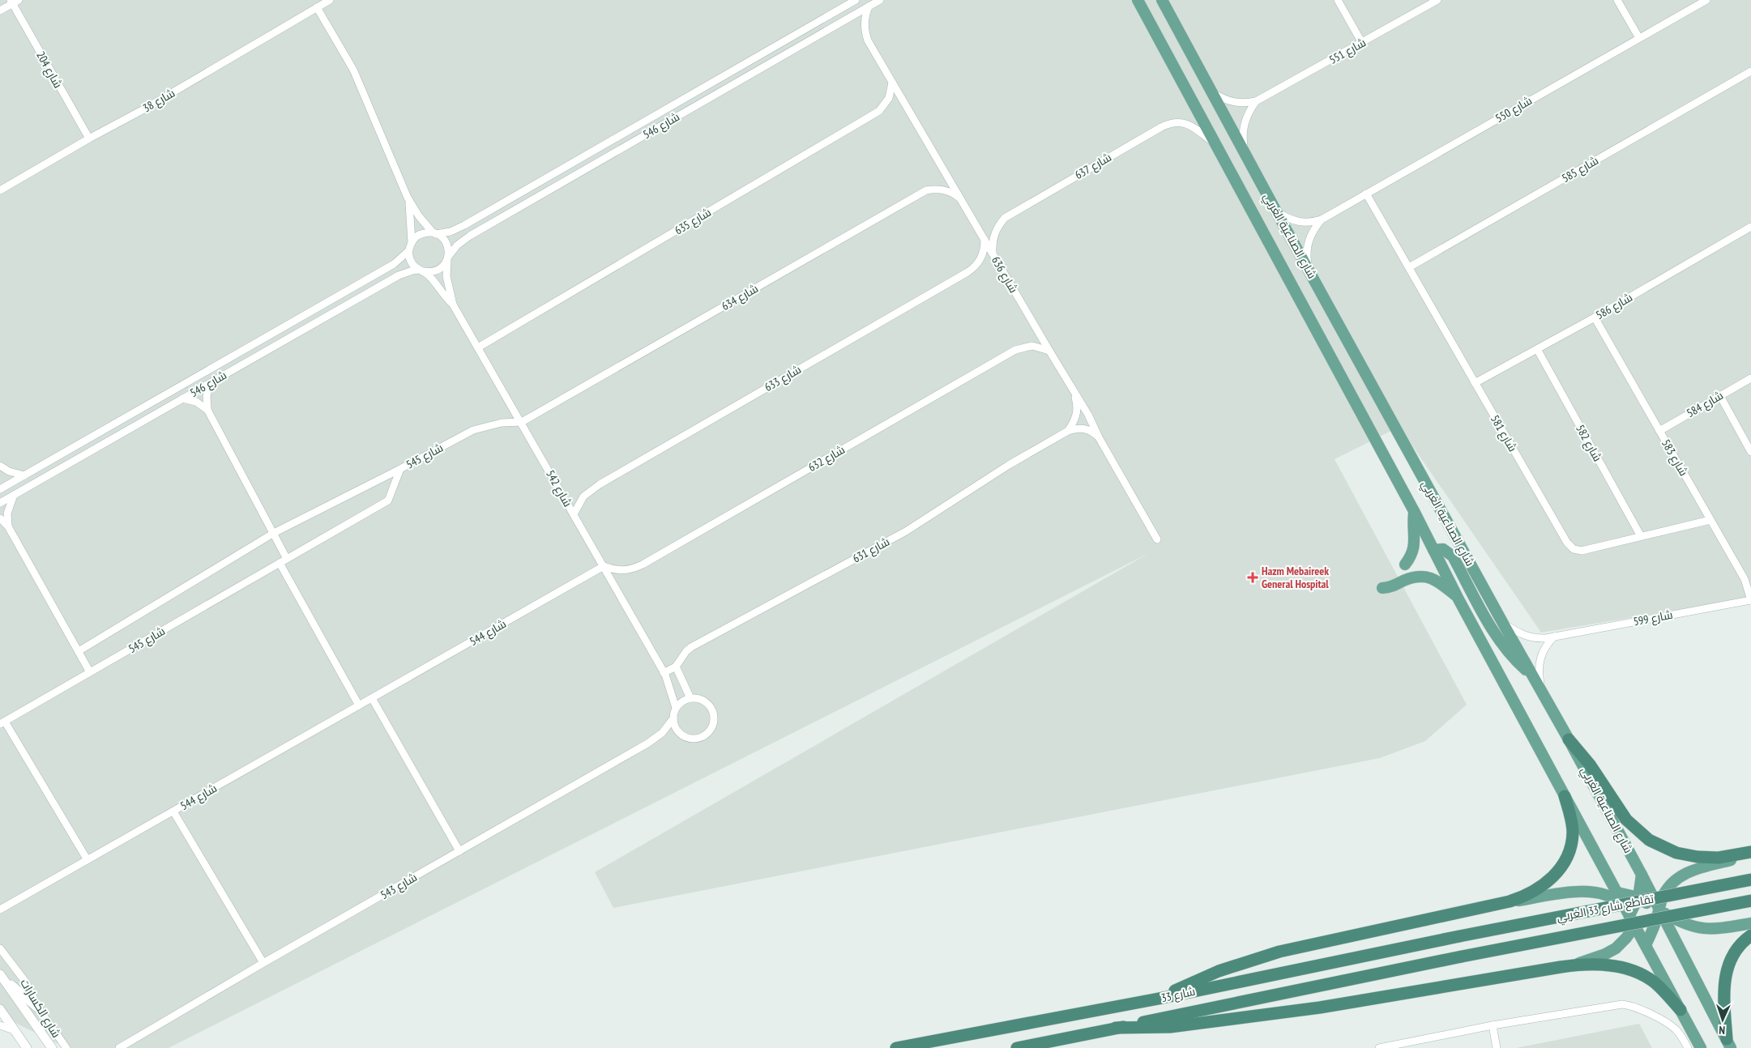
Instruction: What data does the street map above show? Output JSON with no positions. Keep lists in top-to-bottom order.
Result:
{
  "streets": {
    "highway": ["تقاطع شارع 33 الغربي", "شارع 33"],
    "main road": ["شارع الصناعية الغربي"],
    "street": [
      "شارع 551",
      "شارع 204",
      "شارع 38",
      "شارع 550",
      "شارع 546",
      "شارع 637",
      "شارع 585",
      "شارع 635",
      "شارع 636",
      "شارع 634",
      "شارع 586",
      "شارع 633",
      "شارع 584",
      "شارع 581",
      "شارع 582",
      "شارع 545",
      "شارع 583",
      "شارع 632",
      "شارع 542",
      "شارع 631",
      "شارع 599",
      "شارع 544",
      "شارع 543",
      "شارع الكسارات"
    ]
  },
  "crossings": [
    ["شارع 551", "شارع الصناعية الغربي"],
    ["شارع 204", "شارع 38"],
    ["شارع 550", "شارع الصناعية الغربي"],
    ["شارع 550", "شارع 581"],
    ["شارع 546", "شارع 636"],
    ["شارع 546", "شارع 542"],
    ["شارع 637", "شارع الصناعية الغربي"],
    ["شارع 637", "شارع 636"],
    ["شارع 585", "شارع 581"],
    ["شارع 635", "شارع 636"],
    ["شارع 635", "شارع 542"],
    ["شارع الصناعية الغربي", "شارع 599"],
    ["شارع 636", "شارع 634"],
    ["شارع 636", "شارع 633"],
    ["شارع 636", "شارع 632"],
    ["شارع 636", "شارع 631"],
    ["شارع 634", "شارع 545"],
    ["شارع 634", "شارع 542"],
    ["شارع 586", "شارع 581"],
    ["شارع 586", "شارع 582"],
    ["شارع 586", "شارع 583"],
    ["شارع 633", "شارع 542"],
    ["شارع 584", "شارع 583"],
    ["شارع 581", "شارع 582"],
    ["شارع 581", "شارع 583"],
    ["شارع 545", "شارع 542"],
    ["شارع 545", "شارع 544"],
    ["شارع 583", "شارع 599"],
    ["شارع 632", "شارع 542"],
    ["شارع 632", "شارع 544"],
    ["شارع 542", "شارع 544"],
    ["شارع 542", "شارع 543"],
    ["شارع 544", "شارع 543"],
    ["تقاطع شارع 33 الغربي", "شارع 33"]
  ],
  "places": {
    "health": ["Hazm Mebaireek General Hospital"]
  },
  "north": "bottom"
}
